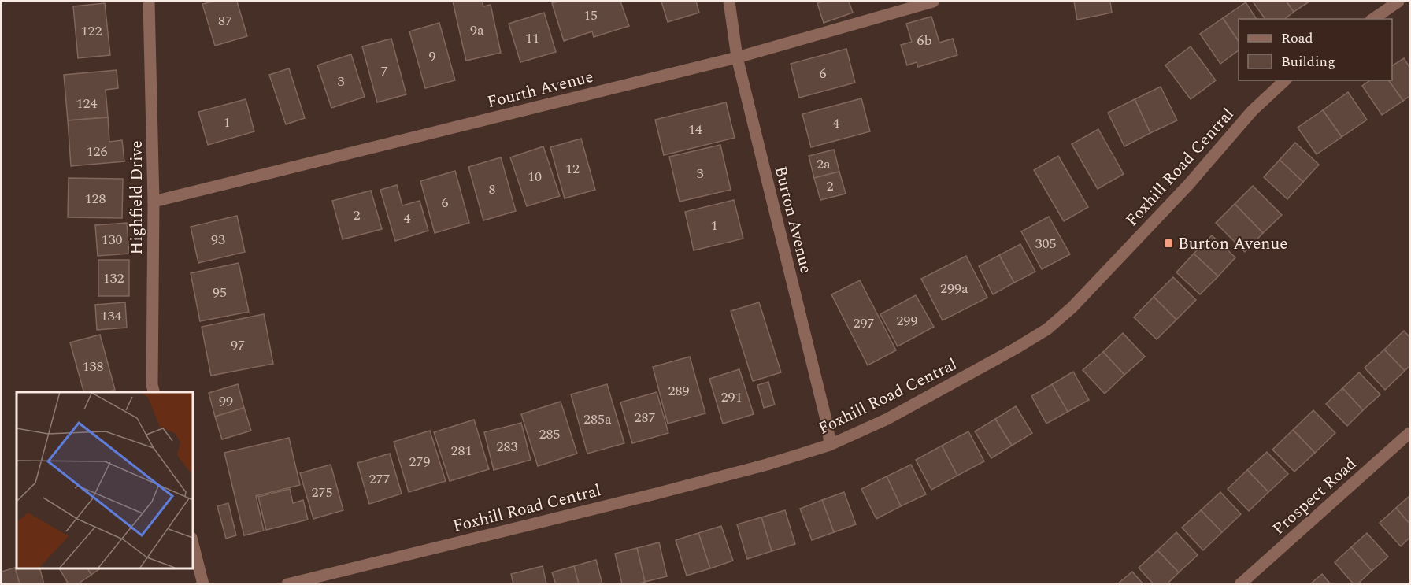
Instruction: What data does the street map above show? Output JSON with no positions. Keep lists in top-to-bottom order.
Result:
{
  "streets": {
    "street": [
      "Fourth Avenue",
      "Foxhill Road Central",
      "Highfield Drive",
      "Burton Avenue",
      "Prospect Road"
    ]
  },
  "crossings": [
    ["Fourth Avenue", "Highfield Drive"],
    ["Fourth Avenue", "Burton Avenue"],
    ["Foxhill Road Central", "Burton Avenue"]
  ],
  "places": {
    "transit": ["Burton Avenue"]
  },
  "house_numbers": [
    "15",
    "87",
    "9a",
    "122",
    "11",
    "6b",
    "9",
    "7",
    "6",
    "3",
    "124",
    "1",
    "4",
    "14",
    "126",
    "2a",
    "12",
    "3",
    "10",
    "2",
    "8",
    "128",
    "6",
    "2",
    "4",
    "1",
    "130",
    "93",
    "305",
    "132",
    "299a",
    "95",
    "134",
    "299",
    "297",
    "97",
    "138",
    "289",
    "291",
    "99",
    "287",
    "285a",
    "285",
    "283",
    "281",
    "279",
    "277",
    "275"
  ],
  "legend": ["Road", "Building"]
}
